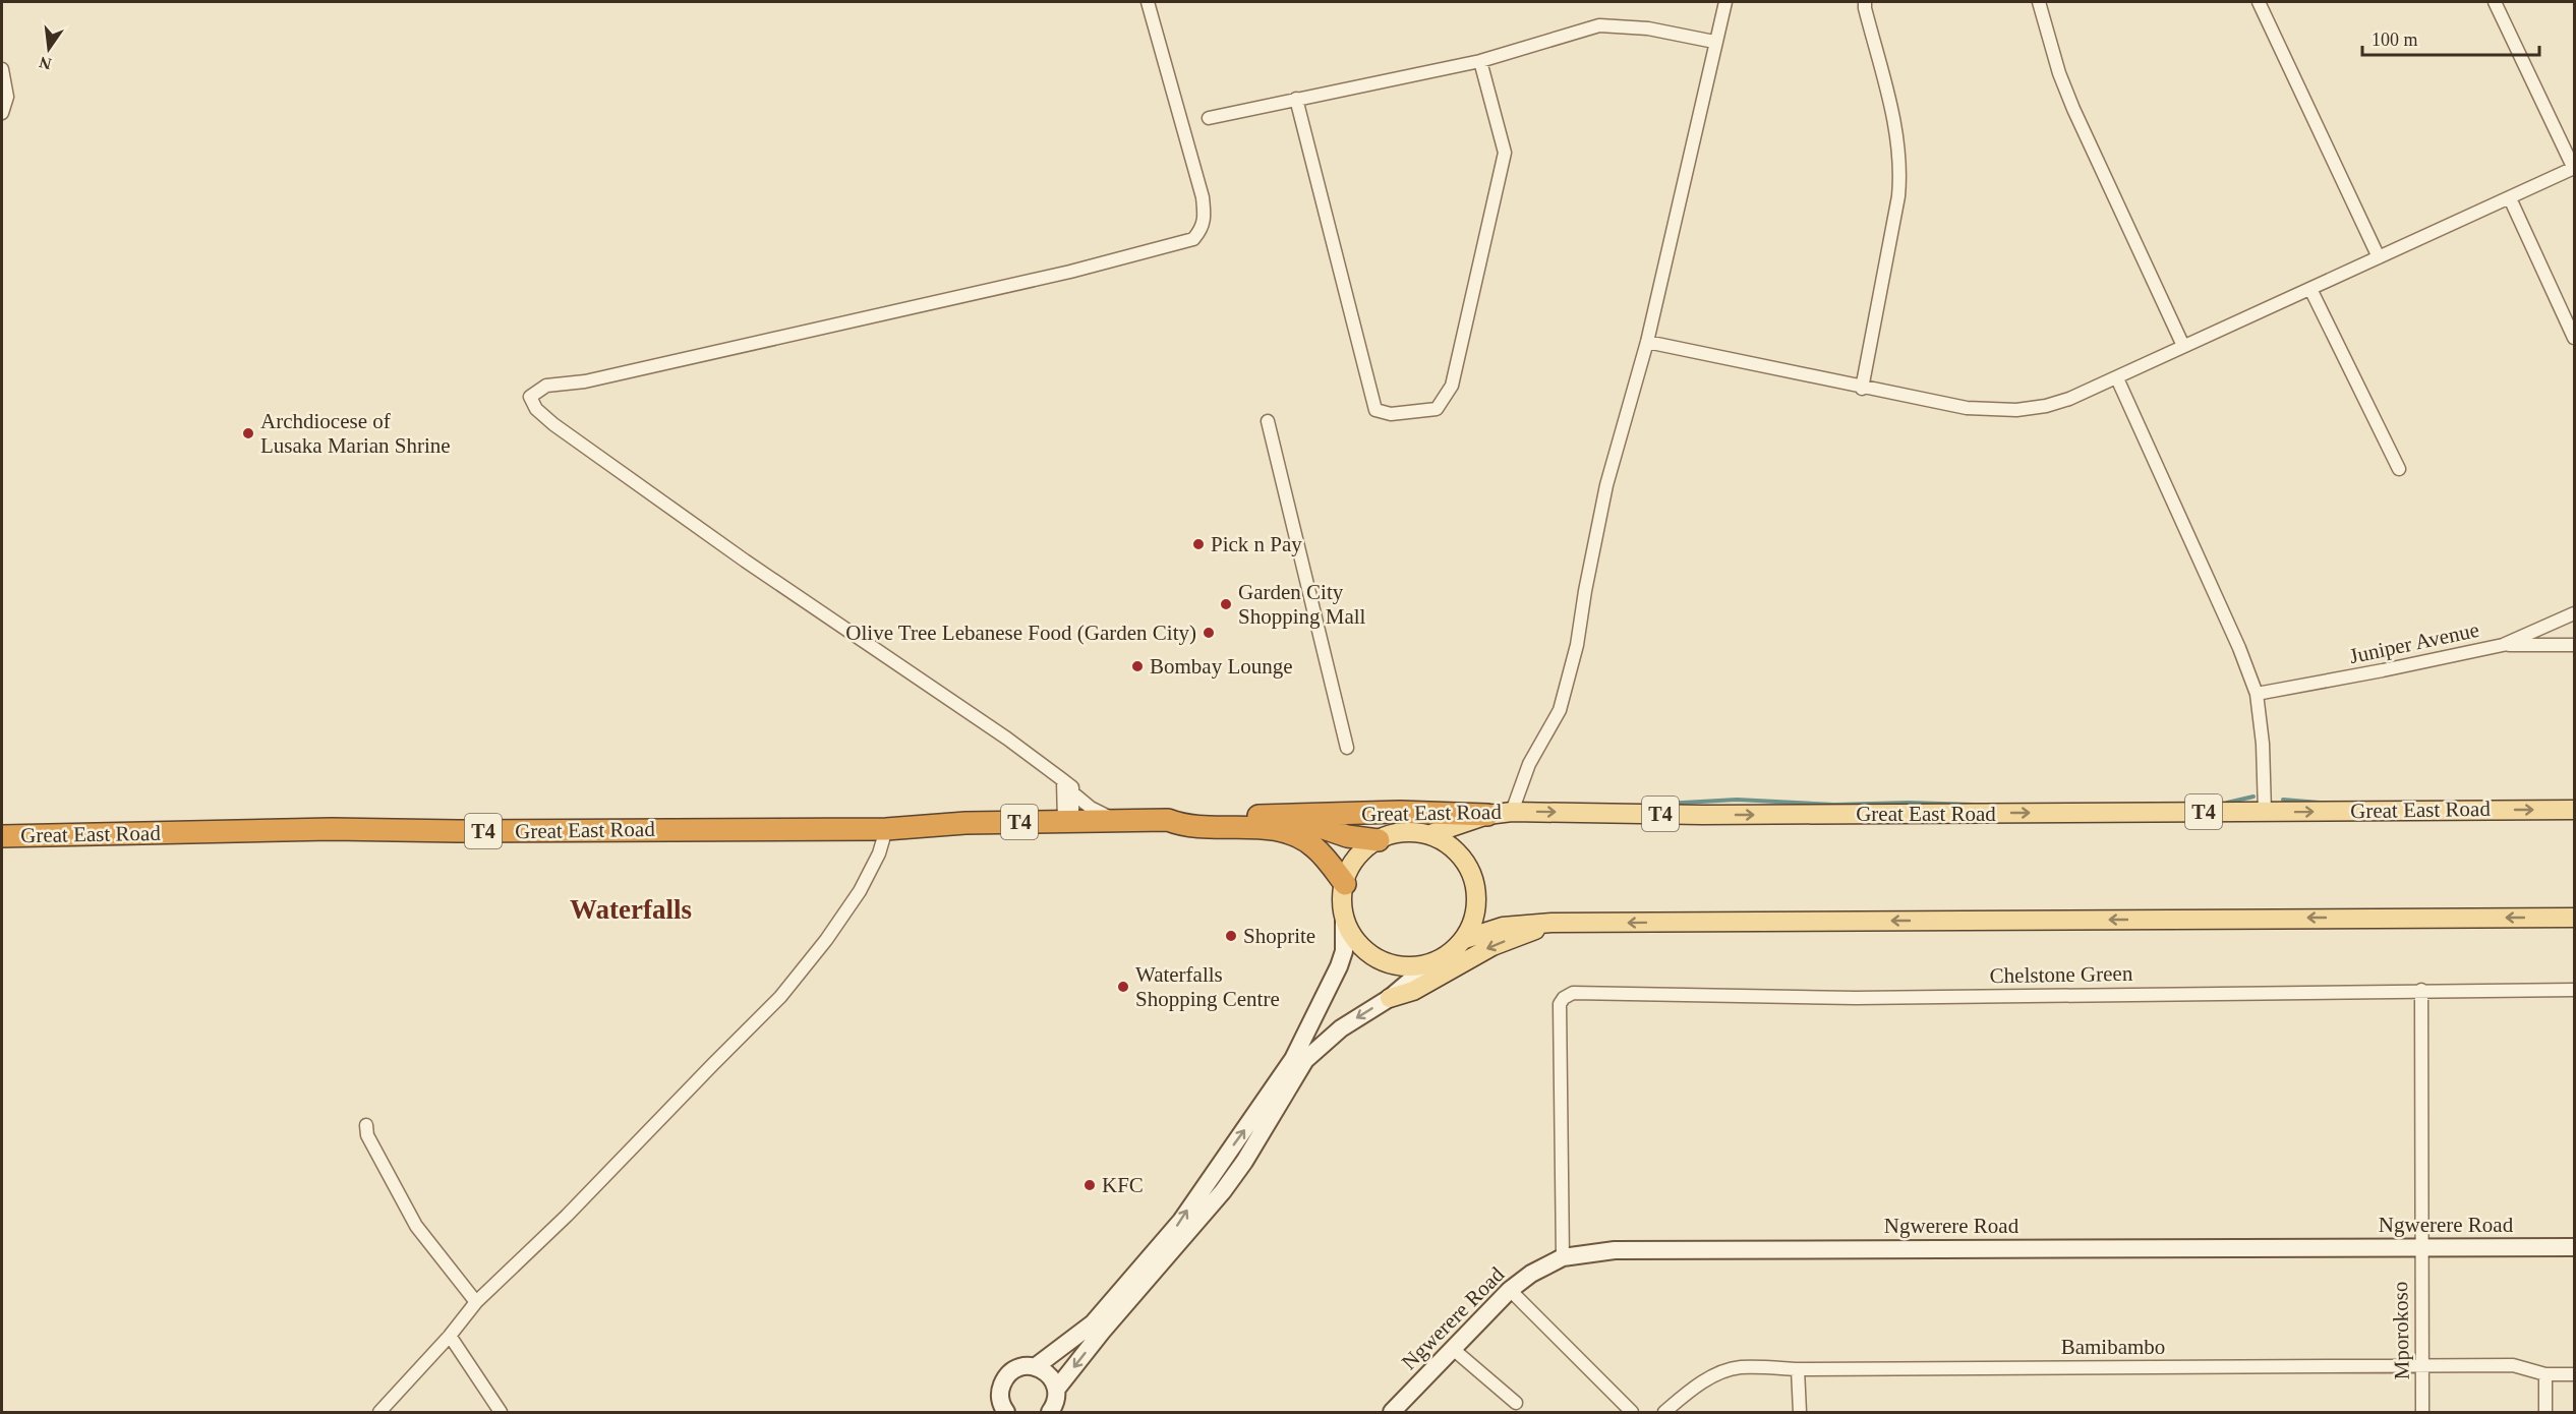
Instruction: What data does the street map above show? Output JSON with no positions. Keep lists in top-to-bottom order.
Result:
{
  "streets": {
    "highway": ["Great East Road", "T4"],
    "main road": ["Ngwerere Road"],
    "street": [
      "Juniper Avenue",
      "Chelstone Green",
      "Mporokoso",
      "Bamibambo"
    ]
  },
  "crossings": [
    ["Great East Road", "T4"],
    ["Chelstone Green", "Ngwerere Road"],
    ["Chelstone Green", "Mporokoso"],
    ["Ngwerere Road", "Mporokoso"],
    ["Mporokoso", "Bamibambo"]
  ],
  "districts": ["Waterfalls"],
  "places": [
    "Archdiocese of Lusaka Marian Shrine",
    "Pick n Pay",
    "Garden City Shopping Mall",
    "Olive Tree Lebanese Food (Garden City)",
    "Bombay Lounge",
    "Shoprite",
    "Waterfalls Shopping Centre",
    "KFC"
  ],
  "scale_bar": "100 m",
  "north": "bottom"
}
